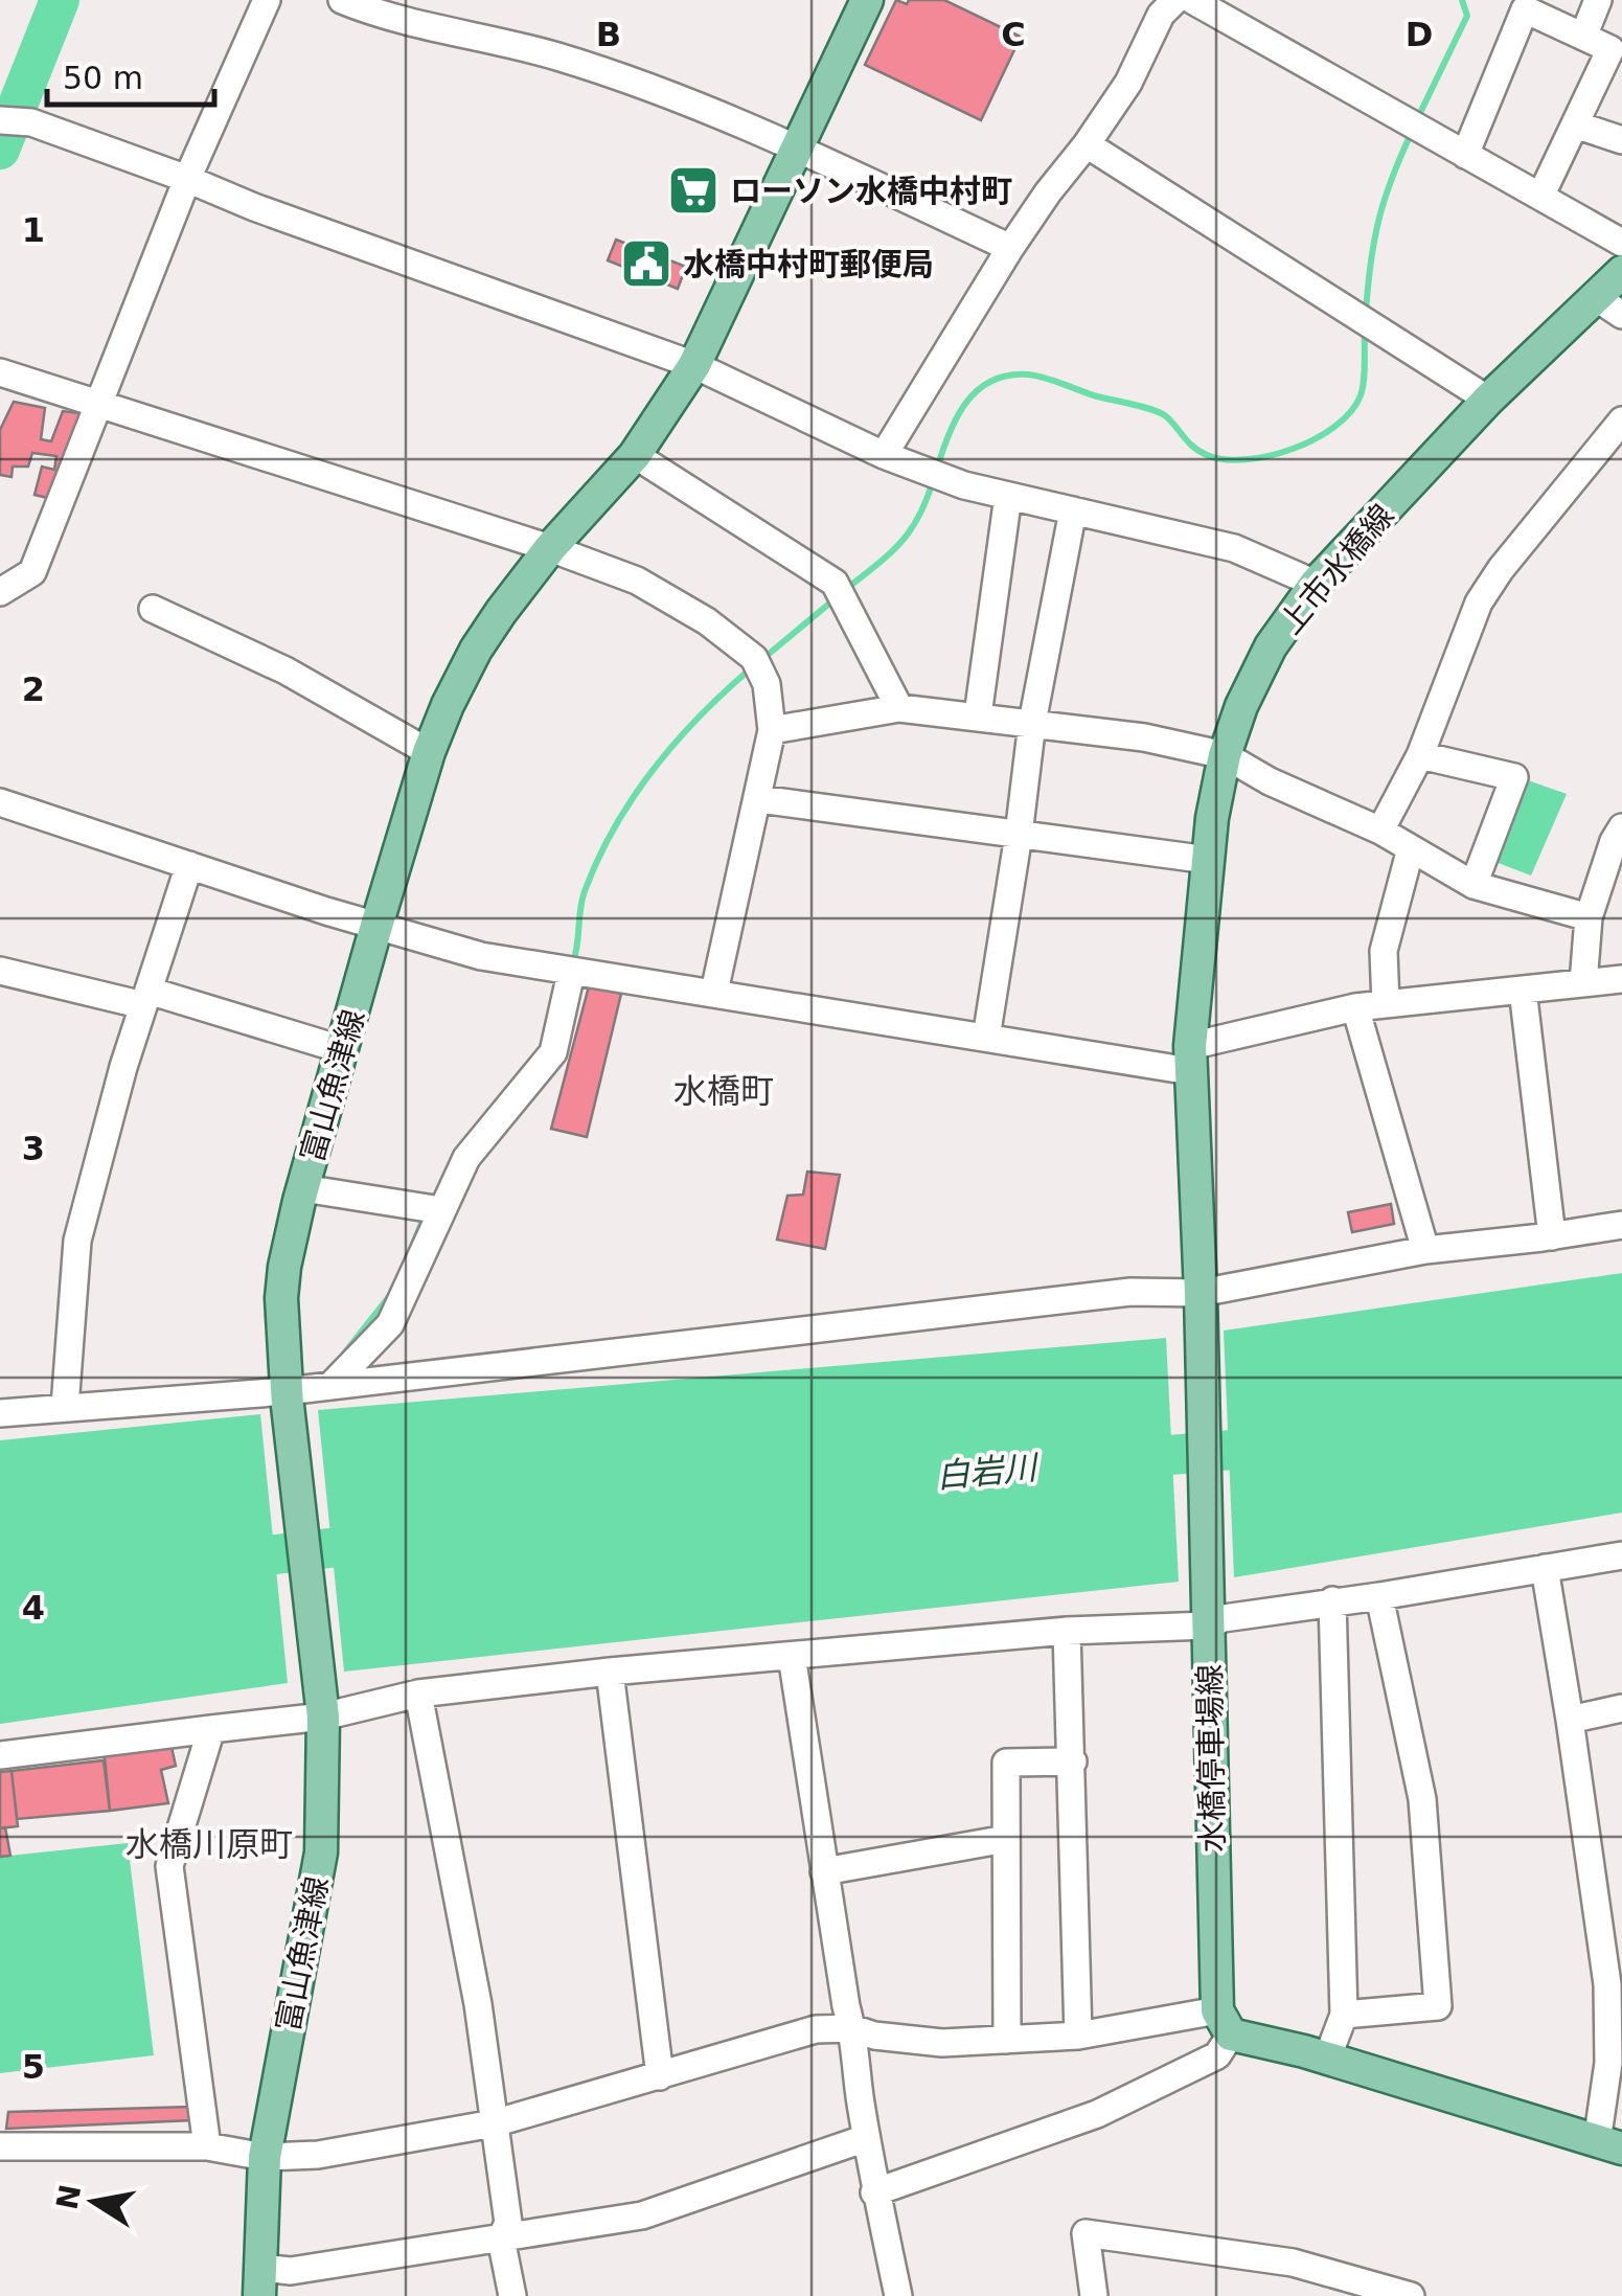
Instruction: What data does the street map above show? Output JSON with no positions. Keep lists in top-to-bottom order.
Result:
{
  "streets": {
    "main road": ["上市水橋線", "富山魚津線", "水橋停車場線"]
  },
  "crossings": [
    ["上市水橋線", "水橋停車場線"]
  ],
  "districts": ["水橋町", "水橋川原町"],
  "water": ["白岩川"],
  "places": {
    "supermarket": ["ローソン水橋中村町"],
    "public building": ["水橋中村町郵便局"]
  },
  "scale_bar": "50 m",
  "north": "left",
  "grid": {
    "columns": ["B", "C", "D"],
    "rows": [
      "1",
      "2",
      "3",
      "4",
      "5"
    ]
  }
}
